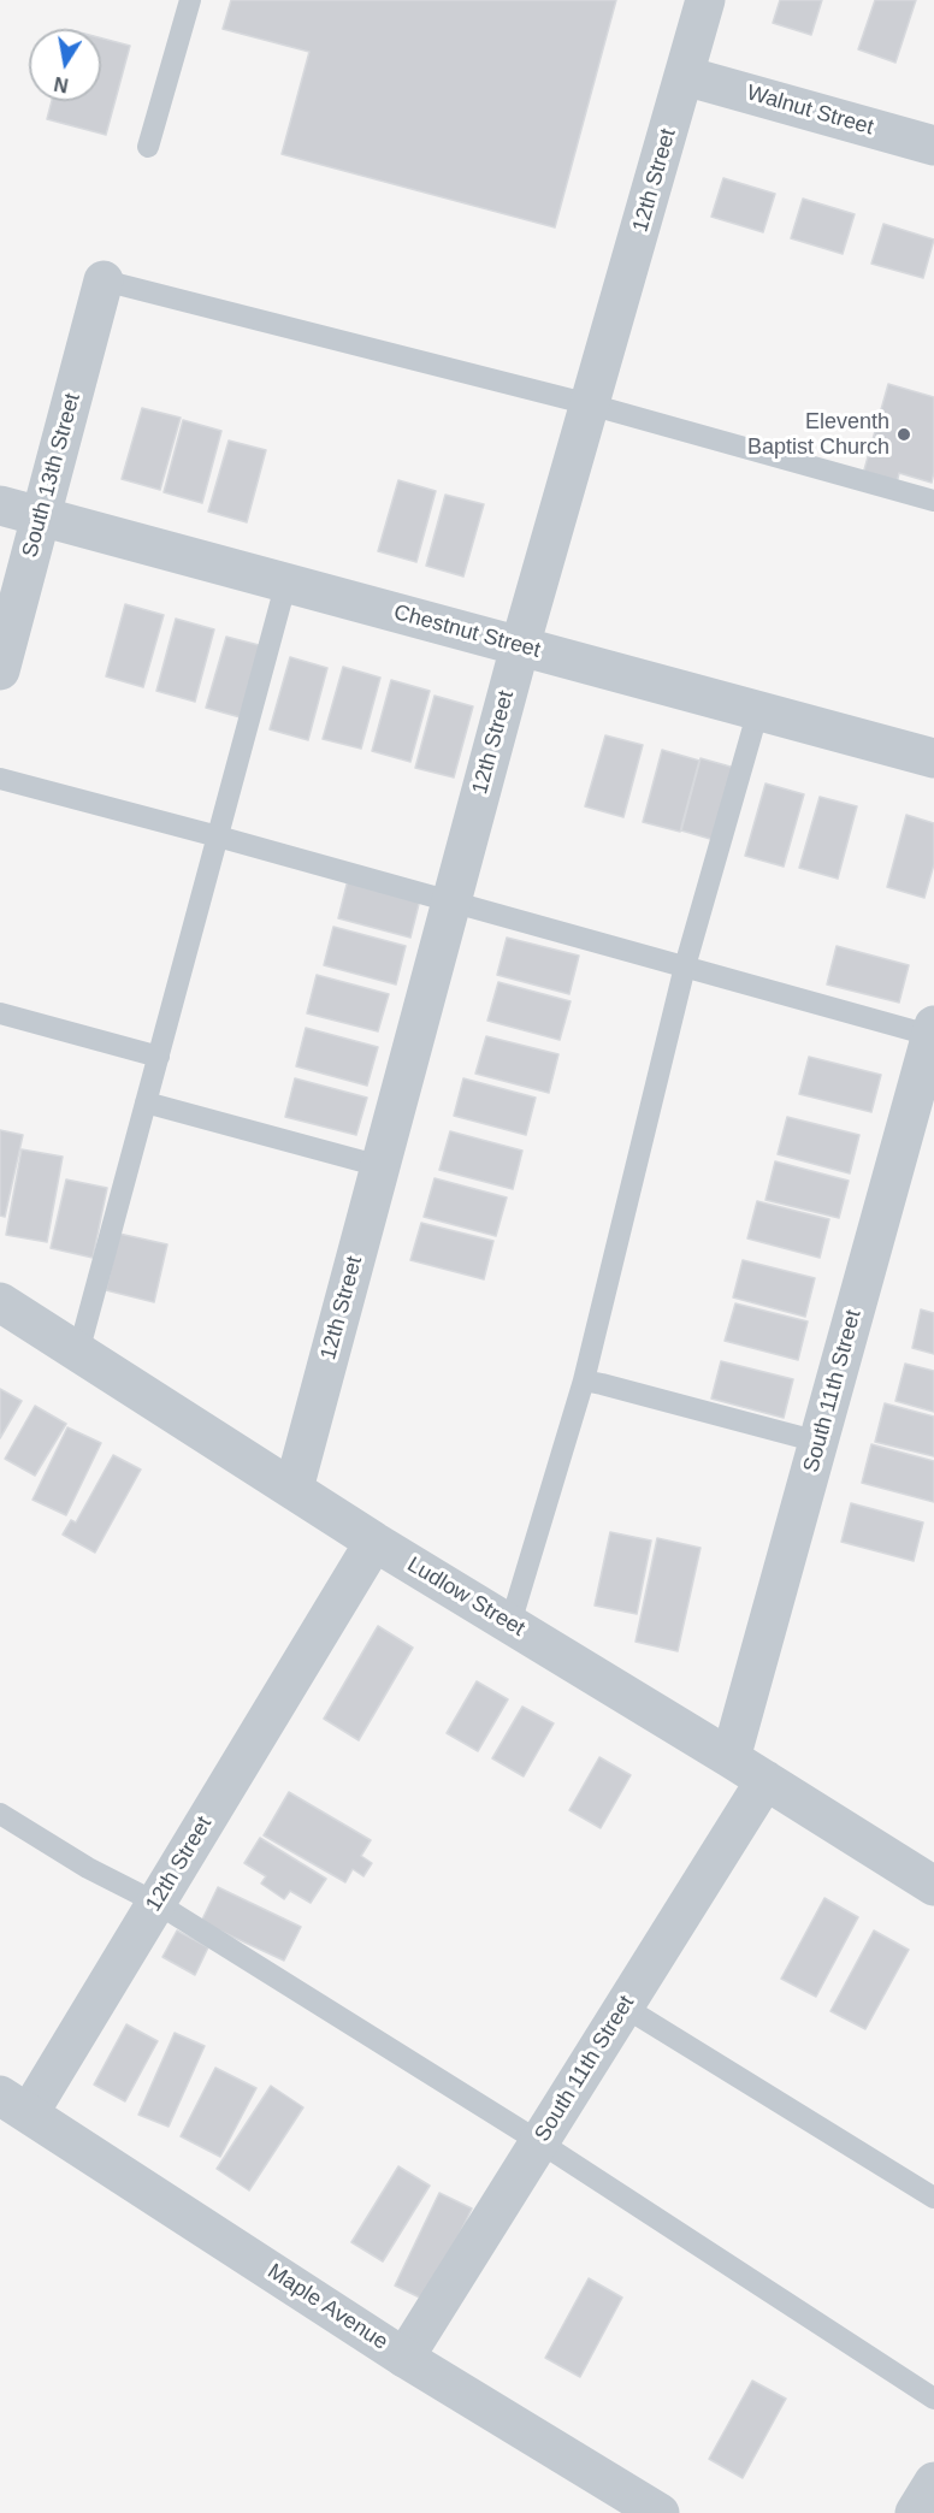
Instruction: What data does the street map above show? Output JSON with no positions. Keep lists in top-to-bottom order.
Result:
{
  "streets": {
    "street": [
      "Walnut Street",
      "12th Street",
      "South 13th Street",
      "Chestnut Street",
      "South 11th Street",
      "Ludlow Street",
      "Maple Avenue"
    ]
  },
  "crossings": [
    ["Walnut Street", "12th Street"],
    ["12th Street", "Chestnut Street"],
    ["12th Street", "Ludlow Street"],
    ["12th Street", "Maple Avenue"],
    ["South 13th Street", "Chestnut Street"],
    ["South 11th Street", "Ludlow Street"],
    ["South 11th Street", "Maple Avenue"]
  ],
  "places": ["Eleventh Baptist Church"],
  "north": "bottom"
}
